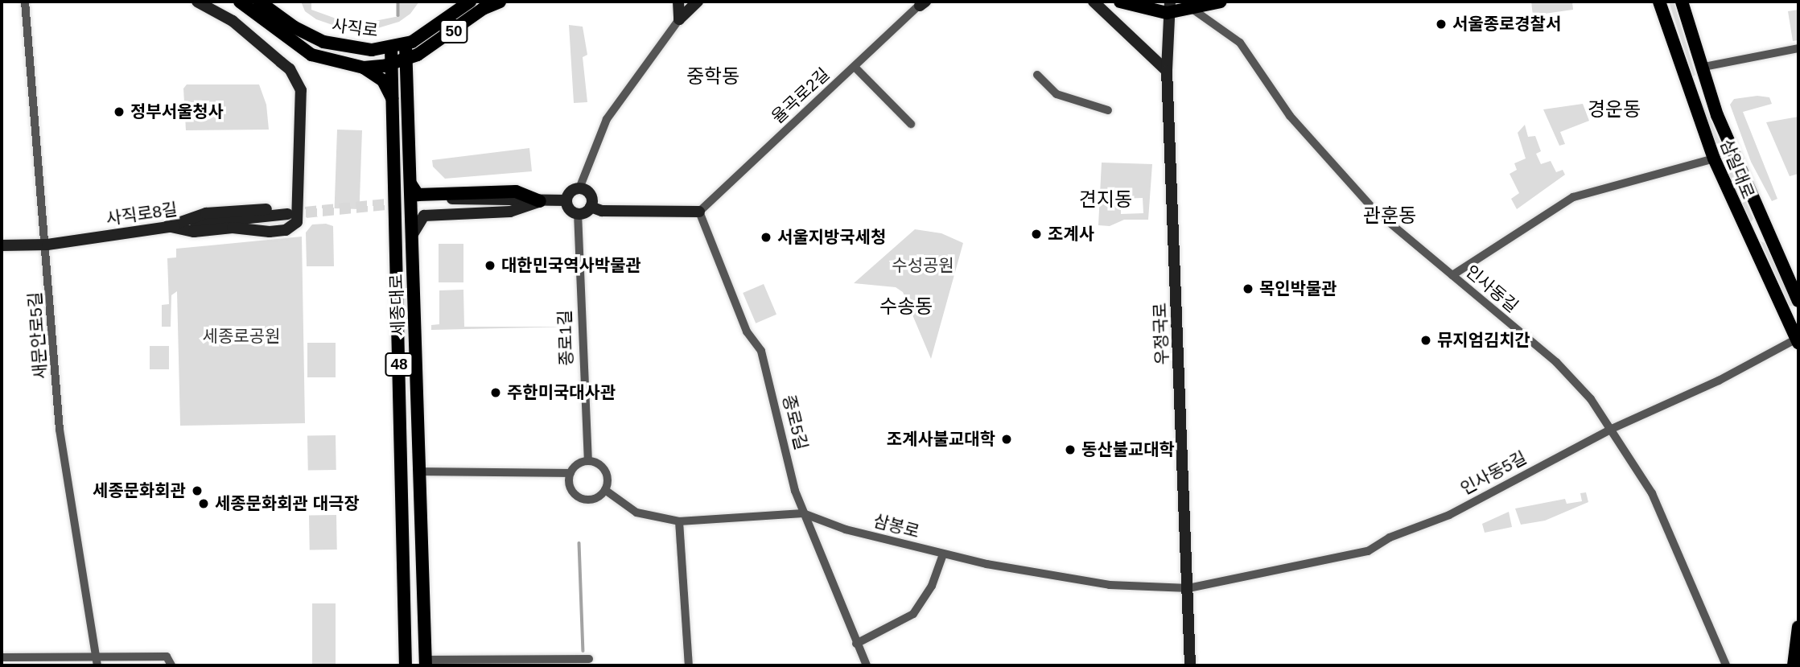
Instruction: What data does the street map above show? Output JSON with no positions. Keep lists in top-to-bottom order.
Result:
{
  "streets": {
    "main road": [
      "사직로",
      "50",
      "삼일대로",
      "세종대로",
      "48"
    ],
    "street": [
      "율곡로2길",
      "사직로8길",
      "인사동길",
      "우정국로",
      "새문안로5길",
      "종로1길",
      "종로5길",
      "인사동5길",
      "삼봉로"
    ]
  },
  "crossings": [
    ["사직로", "50"],
    ["사직로", "세종대로"],
    ["50", "세종대로"],
    ["율곡로2길", "종로5길"],
    ["삼일대로", "인사동5길"],
    ["사직로8길", "새문안로5길"],
    ["인사동길", "인사동5길"],
    ["우정국로", "인사동5길"],
    ["우정국로", "삼봉로"],
    ["종로1길", "삼봉로"],
    ["종로5길", "삼봉로"],
    ["인사동5길", "삼봉로"]
  ],
  "districts": [
    "중학동",
    "경운동",
    "견지동",
    "관훈동",
    "수송동"
  ],
  "parks": ["수성공원", "세종로공원"],
  "places": [
    "서울종로경찰서",
    "정부서울청사",
    "조계사",
    "서울지방국세청",
    "대한민국역사박물관",
    "목인박물관",
    "뮤지엄김치간",
    "주한미국대사관",
    "조계사불교대학",
    "동산불교대학",
    "세종문화회관",
    "세종문화회관 대극장"
  ]
}
